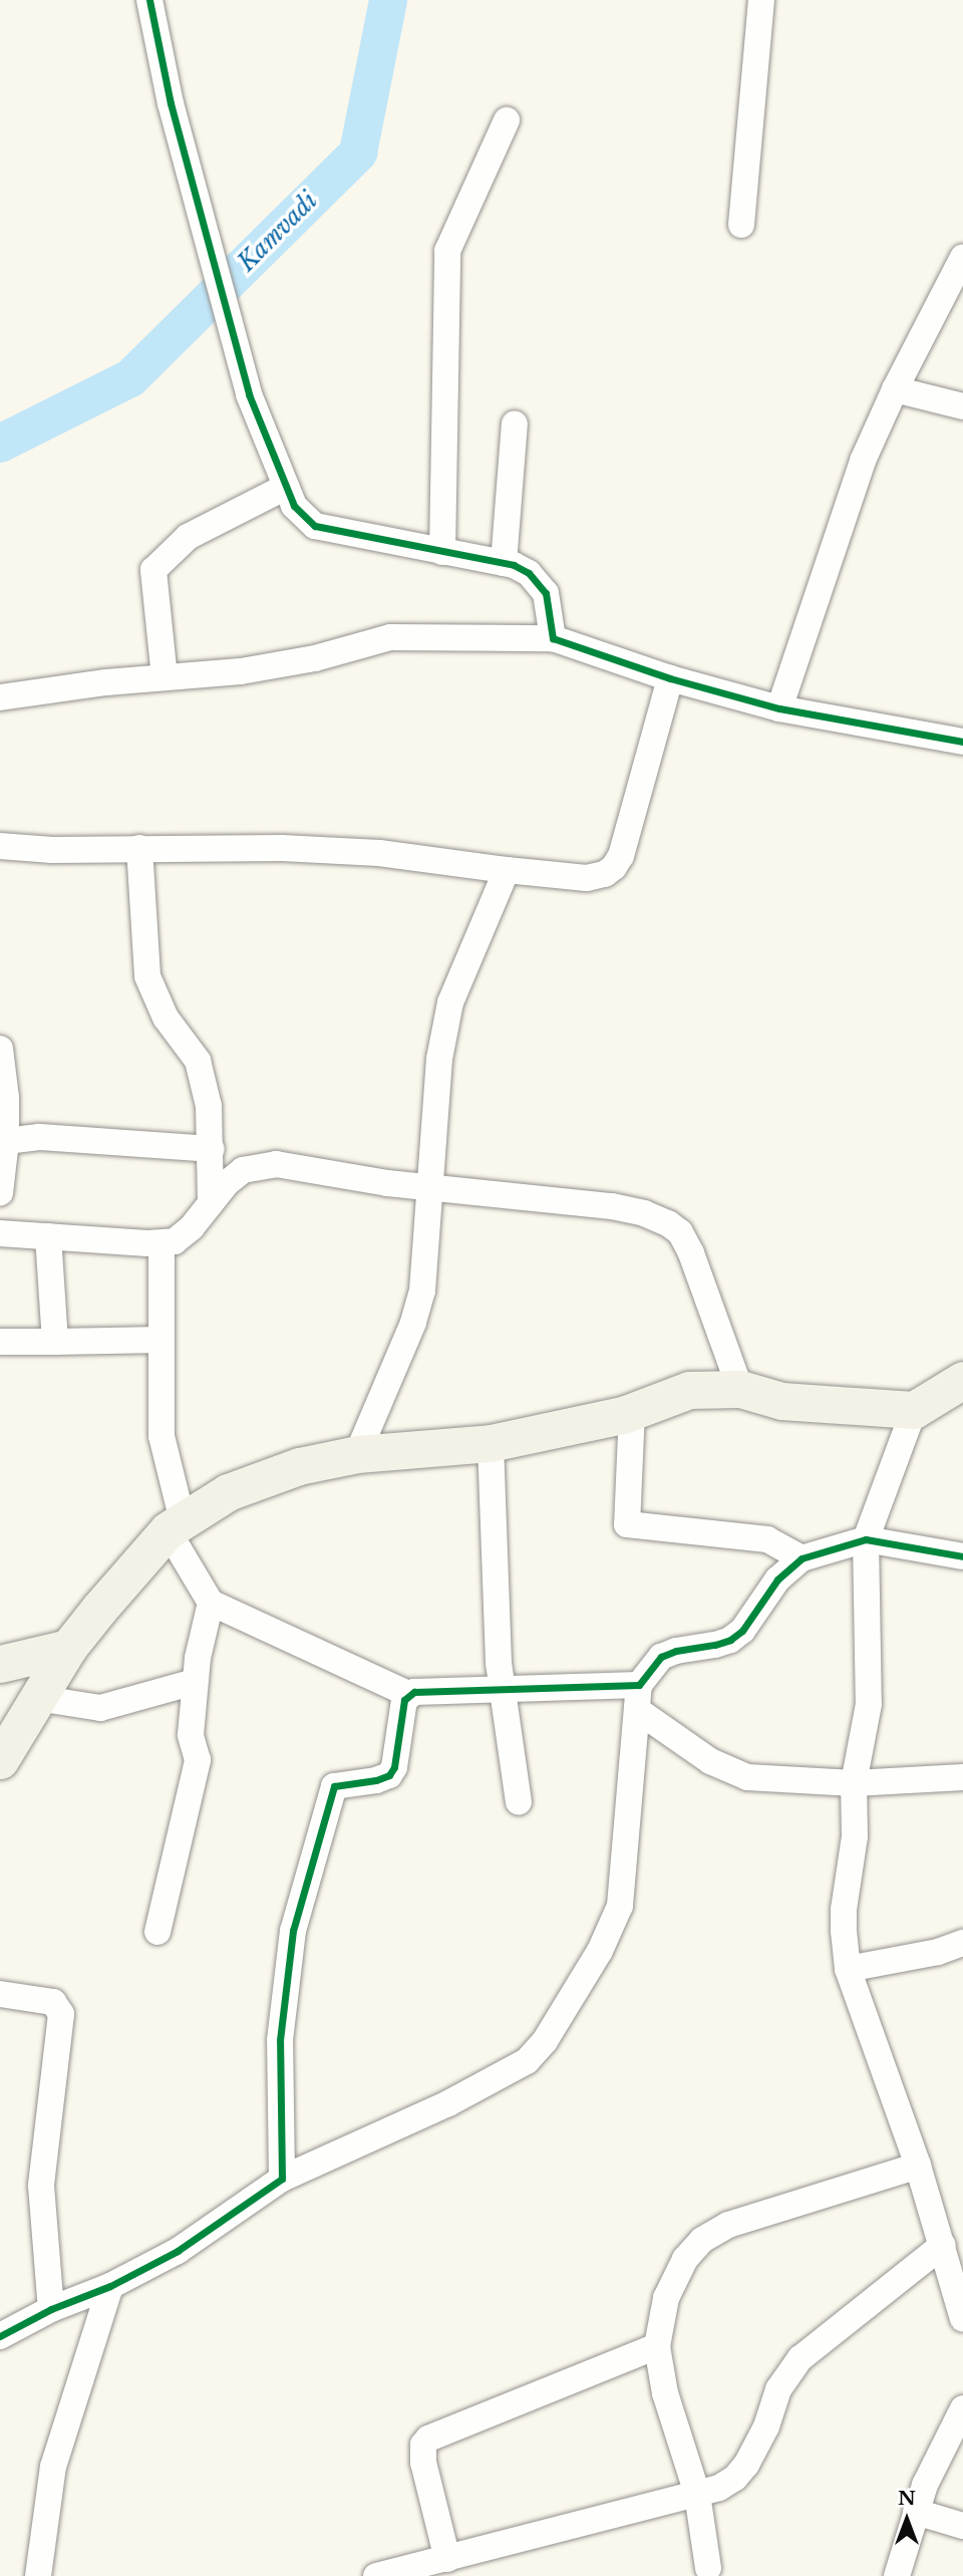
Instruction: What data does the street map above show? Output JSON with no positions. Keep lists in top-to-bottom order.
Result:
{
  "water": ["Kamvadi"],
  "north": "top"
}
